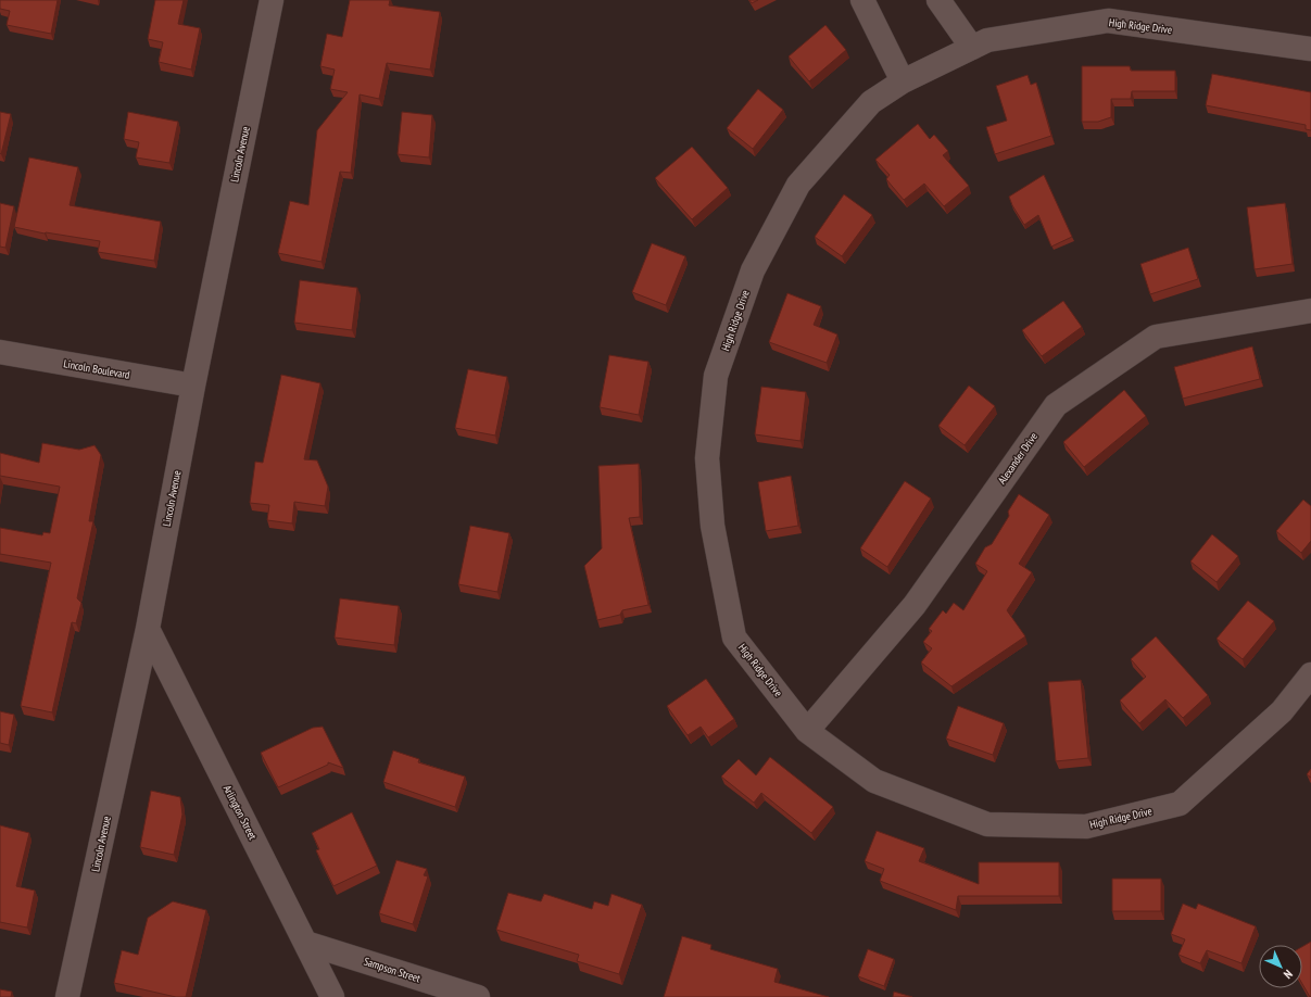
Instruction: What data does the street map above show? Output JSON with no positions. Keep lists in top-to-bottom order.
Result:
{
  "streets": {
    "street": [
      "High Ridge Drive",
      "Lincoln Avenue",
      "Lincoln Boulevard",
      "Alexander Drive",
      "Arlington Street",
      "Sampson Street"
    ]
  },
  "crossings": [
    ["High Ridge Drive", "Alexander Drive"],
    ["Lincoln Avenue", "Lincoln Boulevard"],
    ["Lincoln Avenue", "Arlington Street"],
    ["Arlington Street", "Sampson Street"]
  ],
  "north": "bottom right"
}
